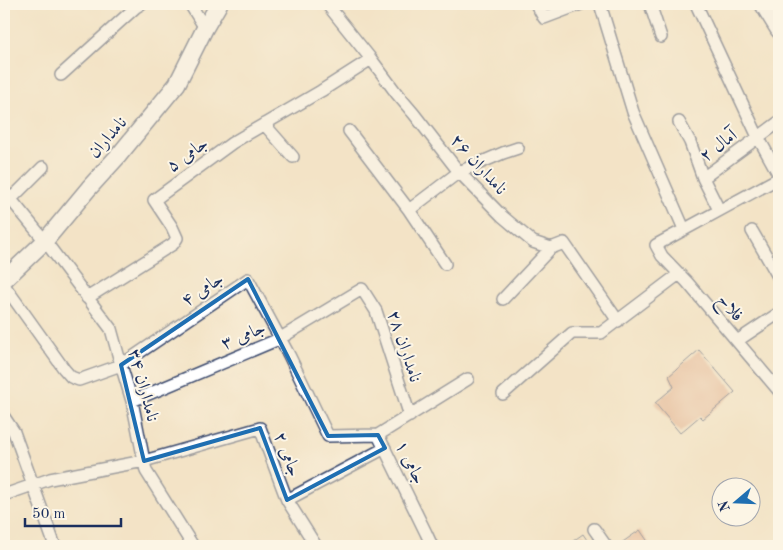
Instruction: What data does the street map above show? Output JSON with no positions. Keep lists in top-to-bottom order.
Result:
{
  "streets": {
    "street": [
      "نامداران",
      "آمال ۲",
      "جامی ۵",
      "نامداران ۲۶",
      "جامی ۴",
      "فلاح",
      "جامی ۳",
      "نامداران ۲۸",
      "نامداران ۳۴",
      "جامی ۲",
      "جامی ۱"
    ]
  },
  "crossings": [
    ["نامداران", "نامداران ۳۴"],
    ["جامی ۵", "نامداران ۲۶"],
    ["جامی ۵", "نامداران ۳۴"],
    ["جامی ۴", "جامی ۳"],
    ["جامی ۴", "نامداران ۳۴"],
    ["جامی ۳", "نامداران ۲۸"],
    ["جامی ۳", "نامداران ۳۴"],
    ["نامداران ۲۸", "جامی ۱"],
    ["نامداران ۳۴", "جامی ۲"],
    ["جامی ۲", "جامی ۱"]
  ],
  "scale_bar": "50 m",
  "north": "left"
}
